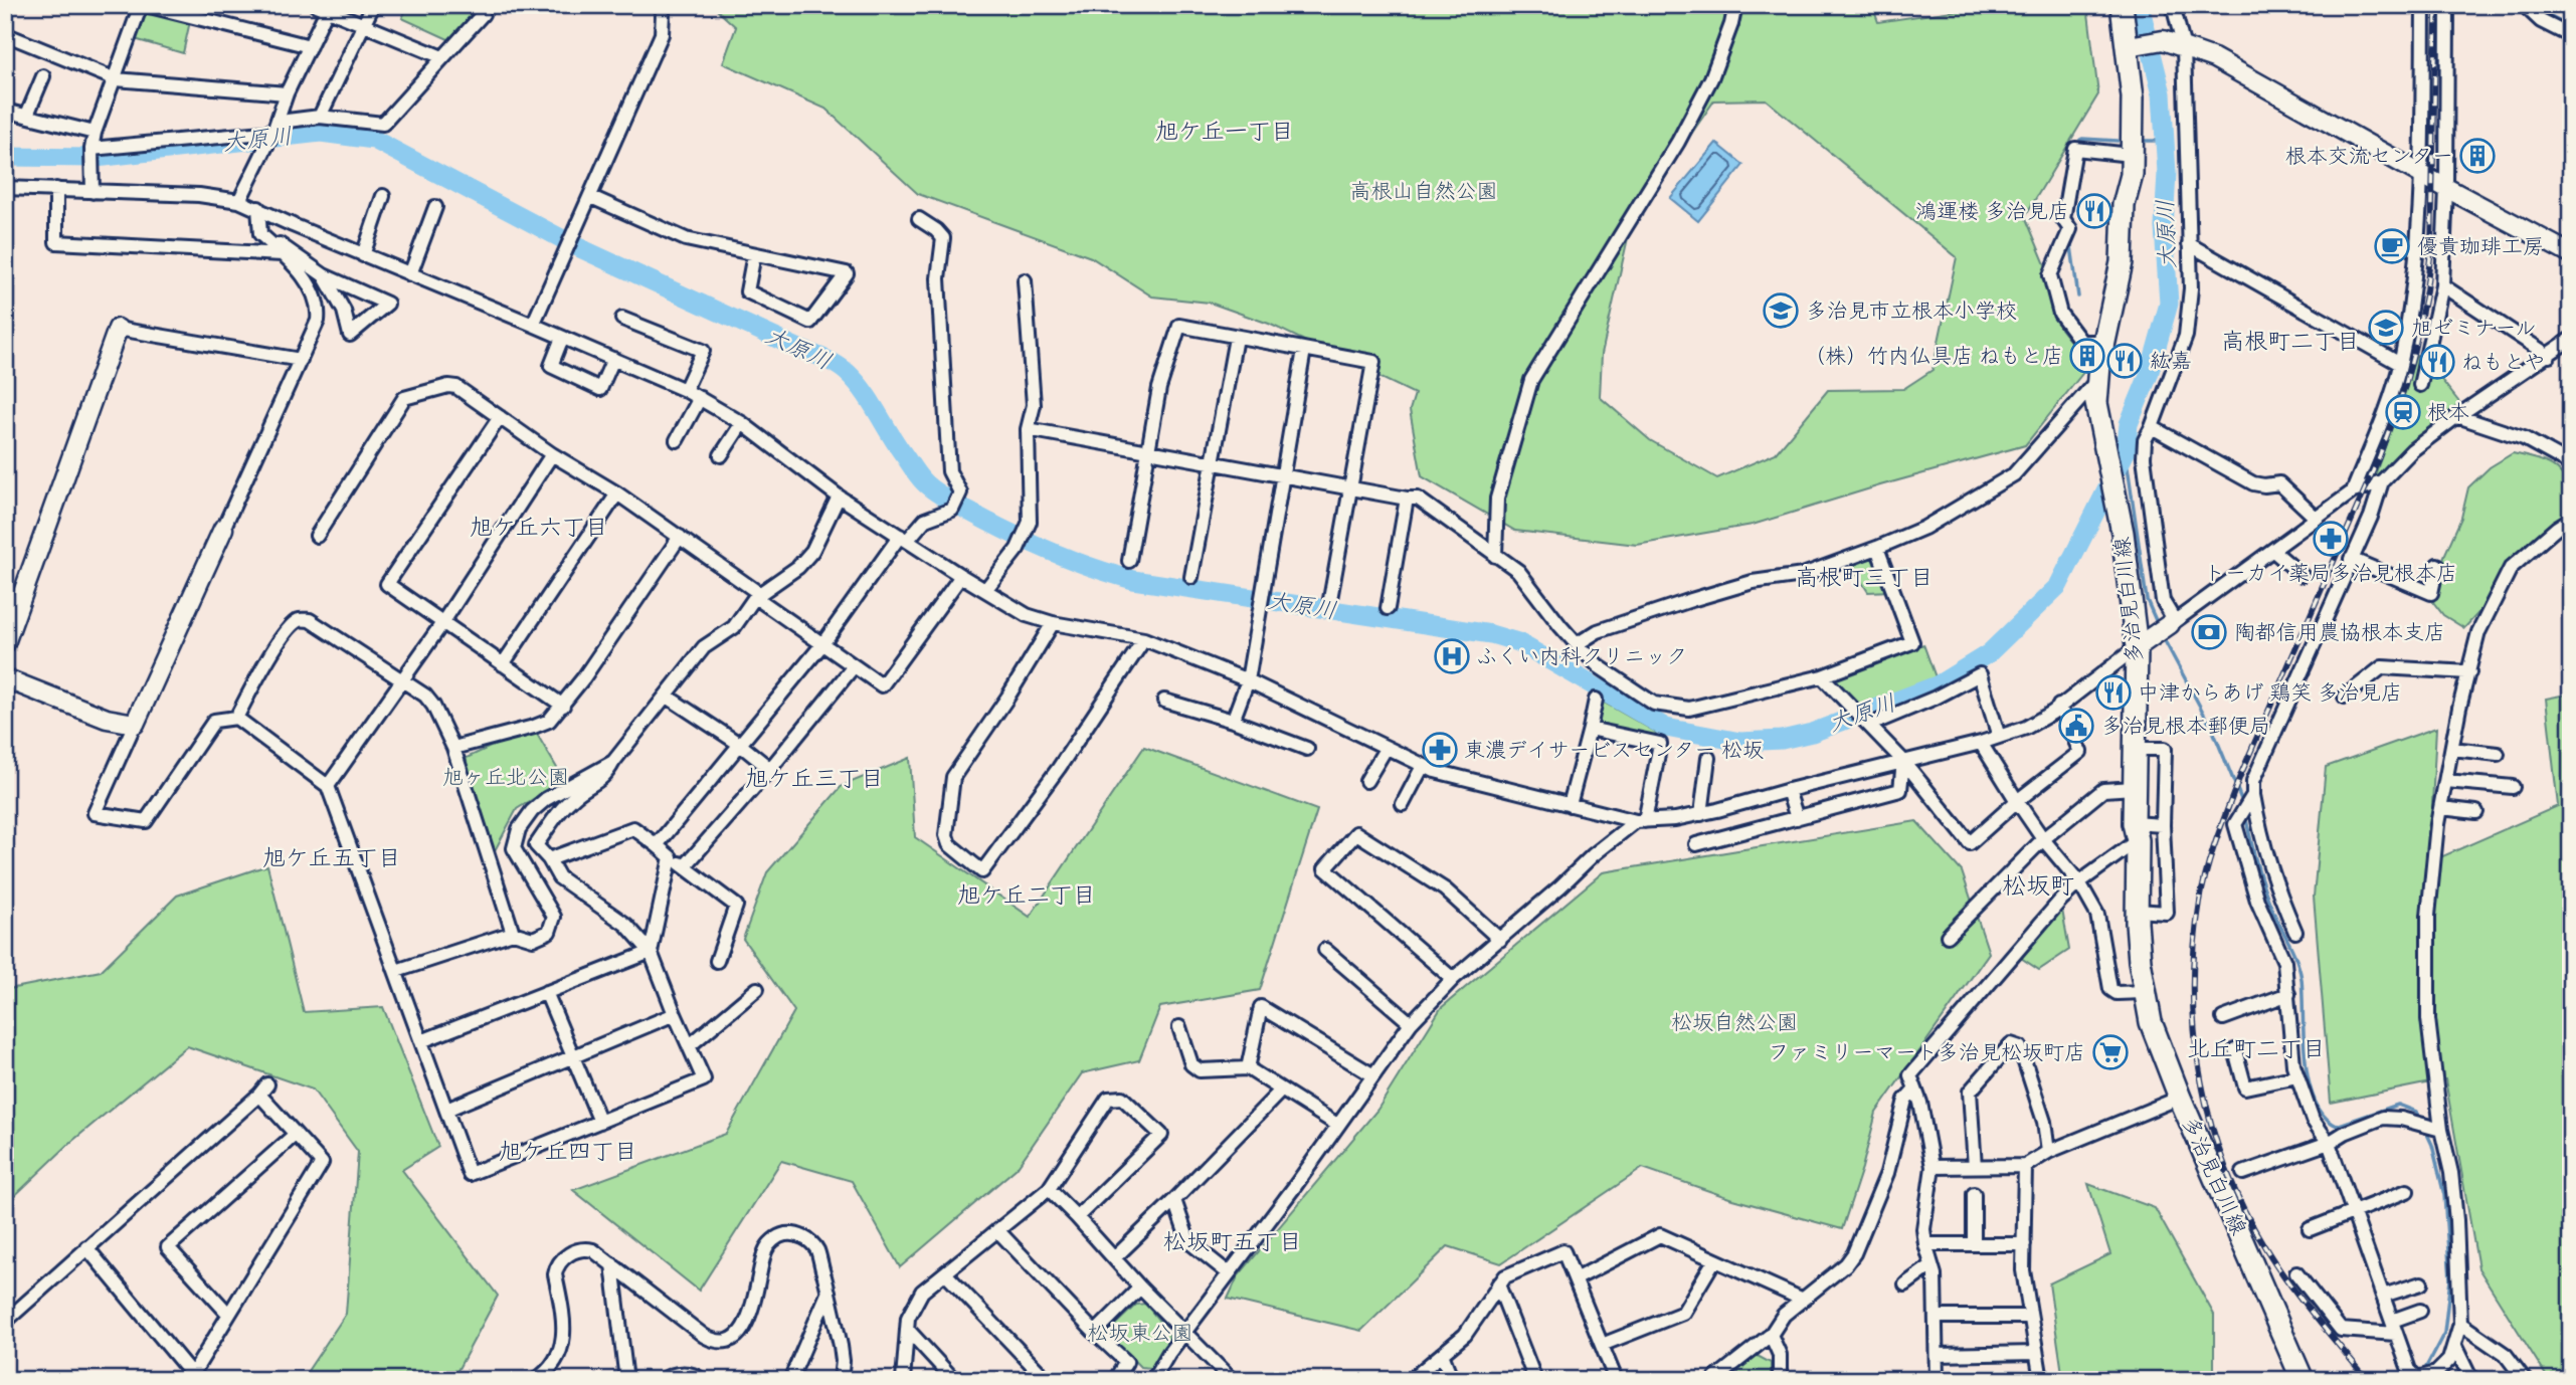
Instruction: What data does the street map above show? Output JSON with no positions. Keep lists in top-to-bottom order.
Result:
{
  "streets": {
    "main road": ["多治見白川線"]
  },
  "districts": [
    "旭ケ丘一丁目",
    "高根町二丁目",
    "旭ケ丘六丁目",
    "高根町三丁目",
    "旭ケ丘三丁目",
    "旭ケ丘五丁目",
    "松坂町",
    "旭ケ丘二丁目",
    "北丘町二丁目",
    "旭ケ丘四丁目",
    "松坂町五丁目"
  ],
  "water": ["大原川"],
  "parks": [
    "高根山自然公園",
    "旭ヶ丘北公園",
    "松坂自然公園",
    "松坂東公園"
  ],
  "places": {
    "building": ["根本交流センター", "（株）竹内仏具店 ねもと店"],
    "restaurant": [
      "鴻運楼 多治見店",
      "紘嘉",
      "ねもとや",
      "中津からあげ 鶏笑 多治見店"
    ],
    "cafe": ["優貴珈琲工房"],
    "school or university": ["多治見市立根本小学校", "旭ゼミナール"],
    "station": ["根本"],
    "pharmacy": ["トーカイ薬局多治見根本店", "東濃デイサービスセンター 松坂"],
    "bank": ["陶都信用農協根本支店"],
    "hospital": ["ふくい内科クリニック"],
    "public building": ["多治見根本郵便局"],
    "supermarket": ["ファミリーマート多治見松坂町店"]
  }
}
